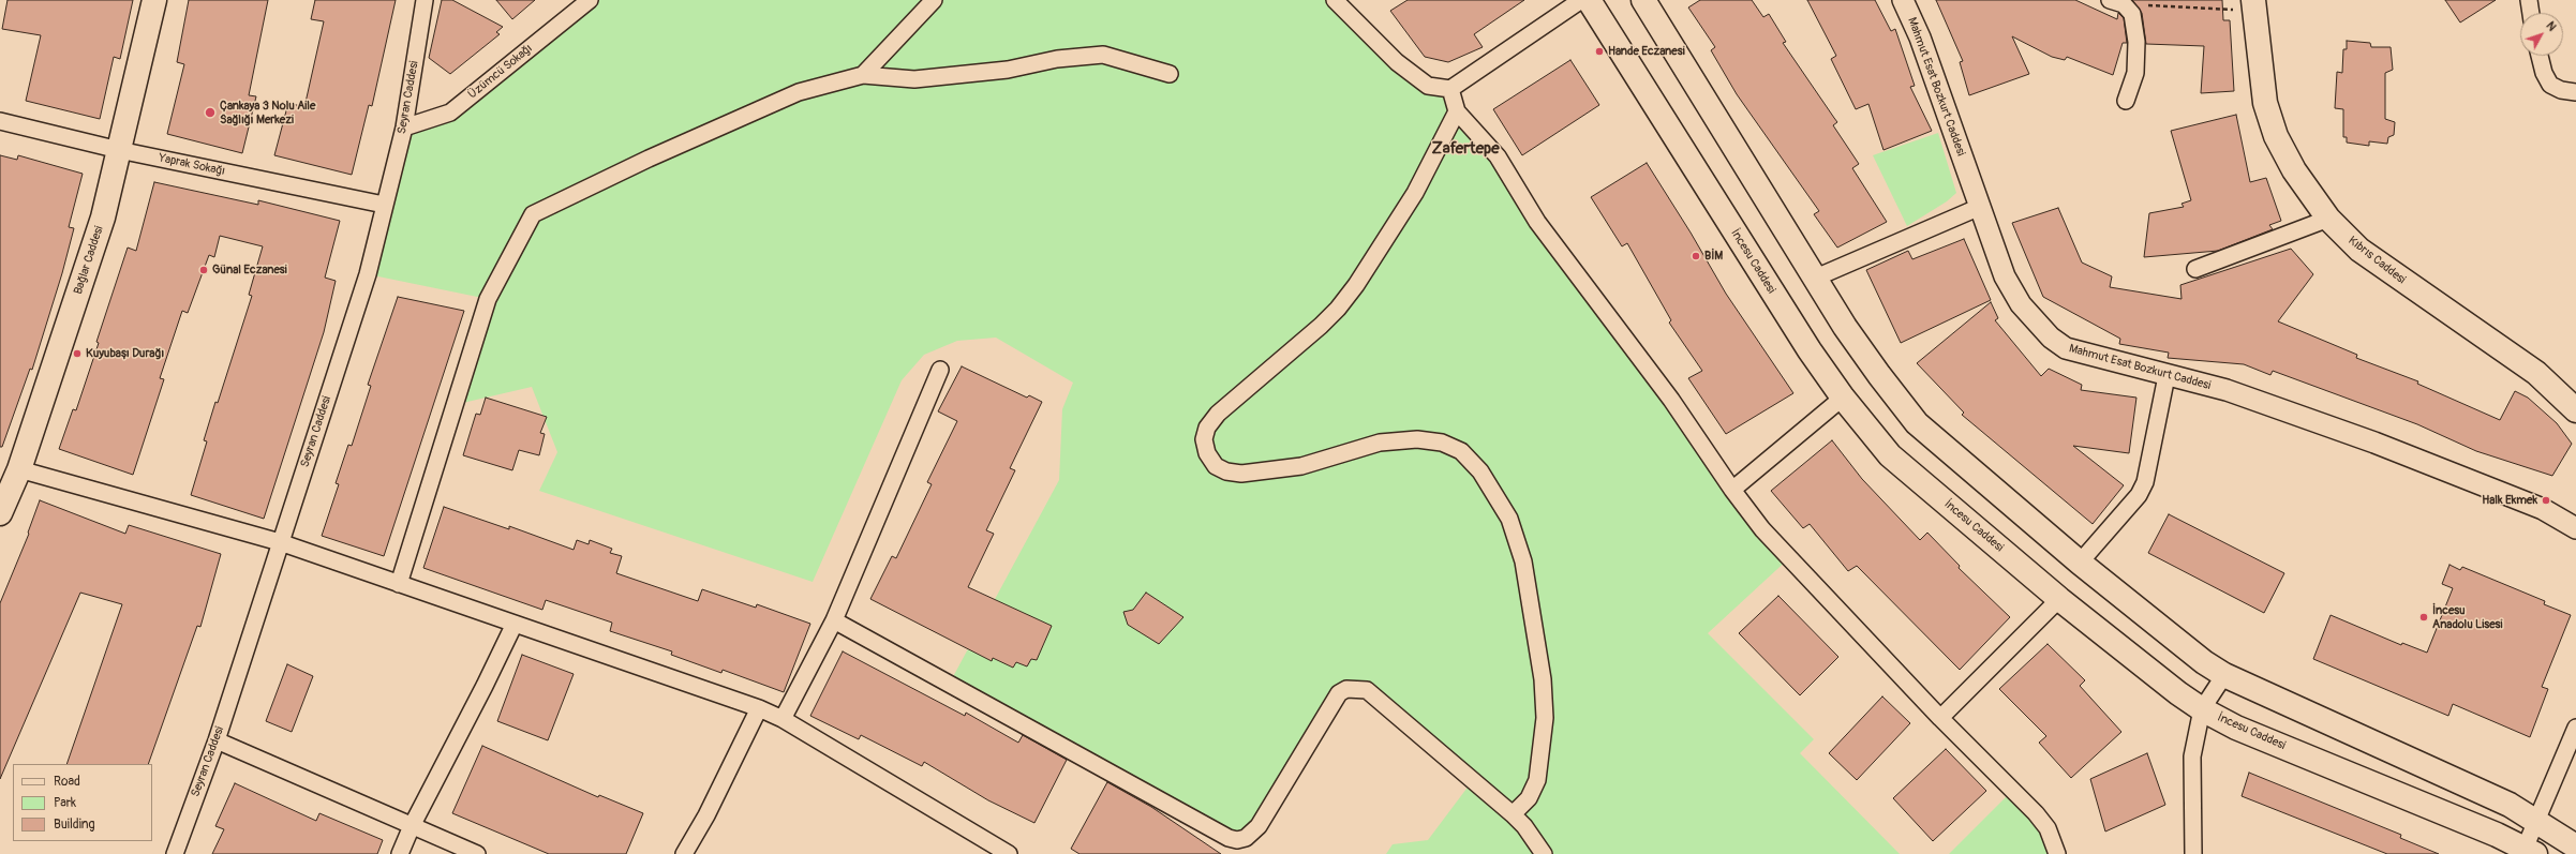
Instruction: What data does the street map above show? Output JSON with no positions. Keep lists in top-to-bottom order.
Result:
{
  "streets": {
    "main road": ["Bağlar Caddesi", "Kıbrıs Caddesi", "İncesu Caddesi"],
    "street": [
      "Üzümcü Sokağı",
      "Mahmut Esat Bozkurt Caddesi",
      "Seyran Caddesi",
      "Yaprak Sokağı"
    ]
  },
  "crossings": [
    ["Üzümcü Sokağı", "Seyran Caddesi"],
    ["Seyran Caddesi", "Yaprak Sokağı"],
    ["Yaprak Sokağı", "Bağlar Caddesi"]
  ],
  "districts": ["Zafertepe"],
  "places": [
    "Hande Eczanesi",
    "Çankaya 3 Nolu Aile Sağlığı Merkezi",
    "BİM",
    "Günal Eczanesi",
    "Kuyubaşı Durağı",
    "Halk Ekmek",
    "İncesu Anadolu Lisesi"
  ],
  "legend": ["Road", "Park", "Building"],
  "north": "top right"
}
